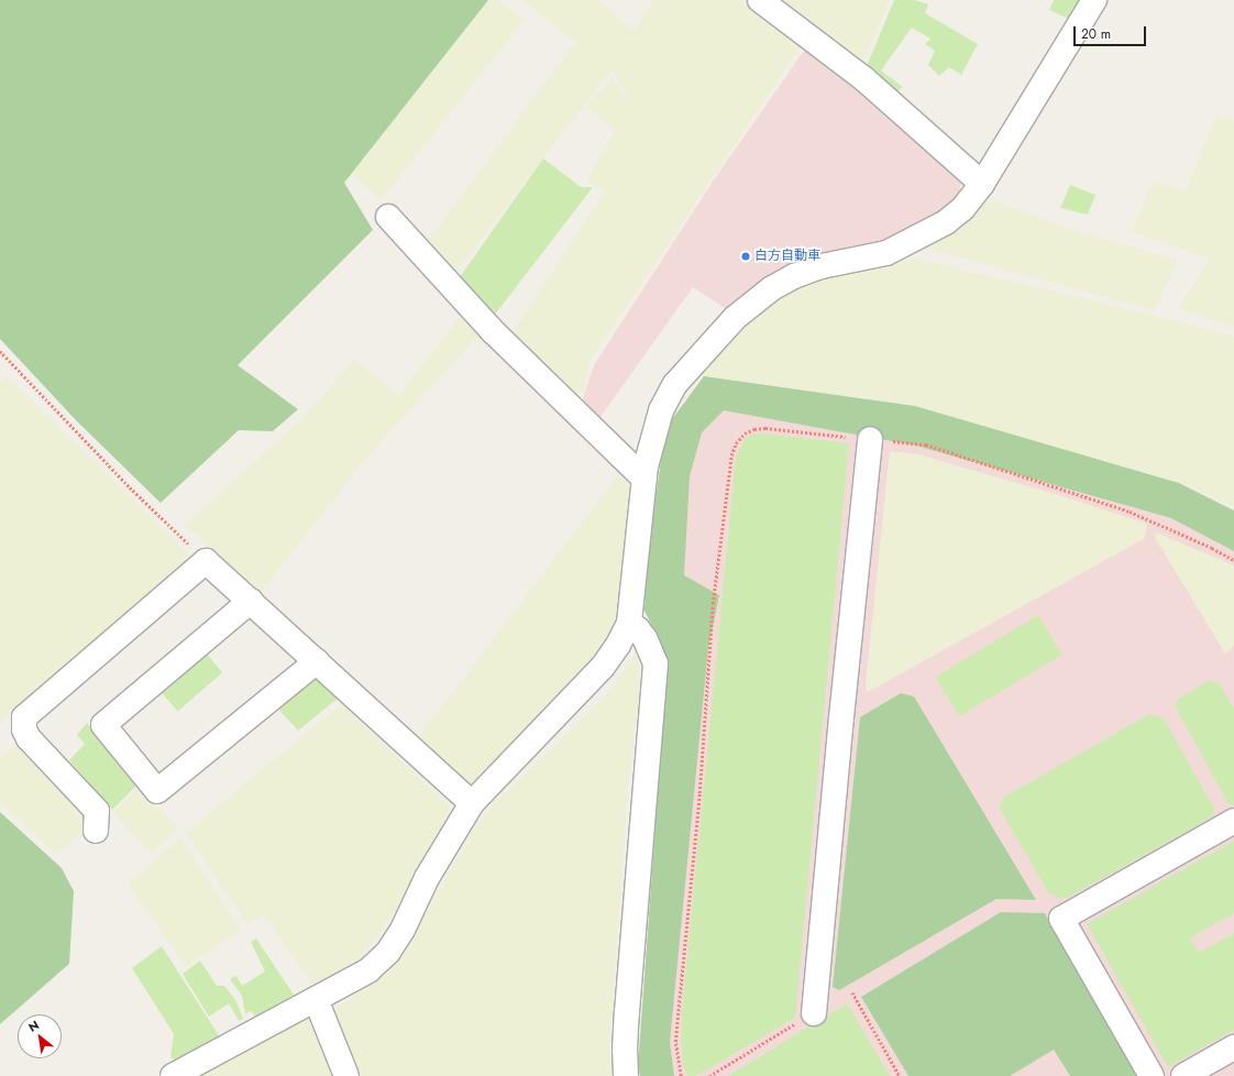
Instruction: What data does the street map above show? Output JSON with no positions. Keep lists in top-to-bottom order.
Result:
{
  "places": ["白方自動車"],
  "scale_bar": "20 m",
  "north": "top left"
}
